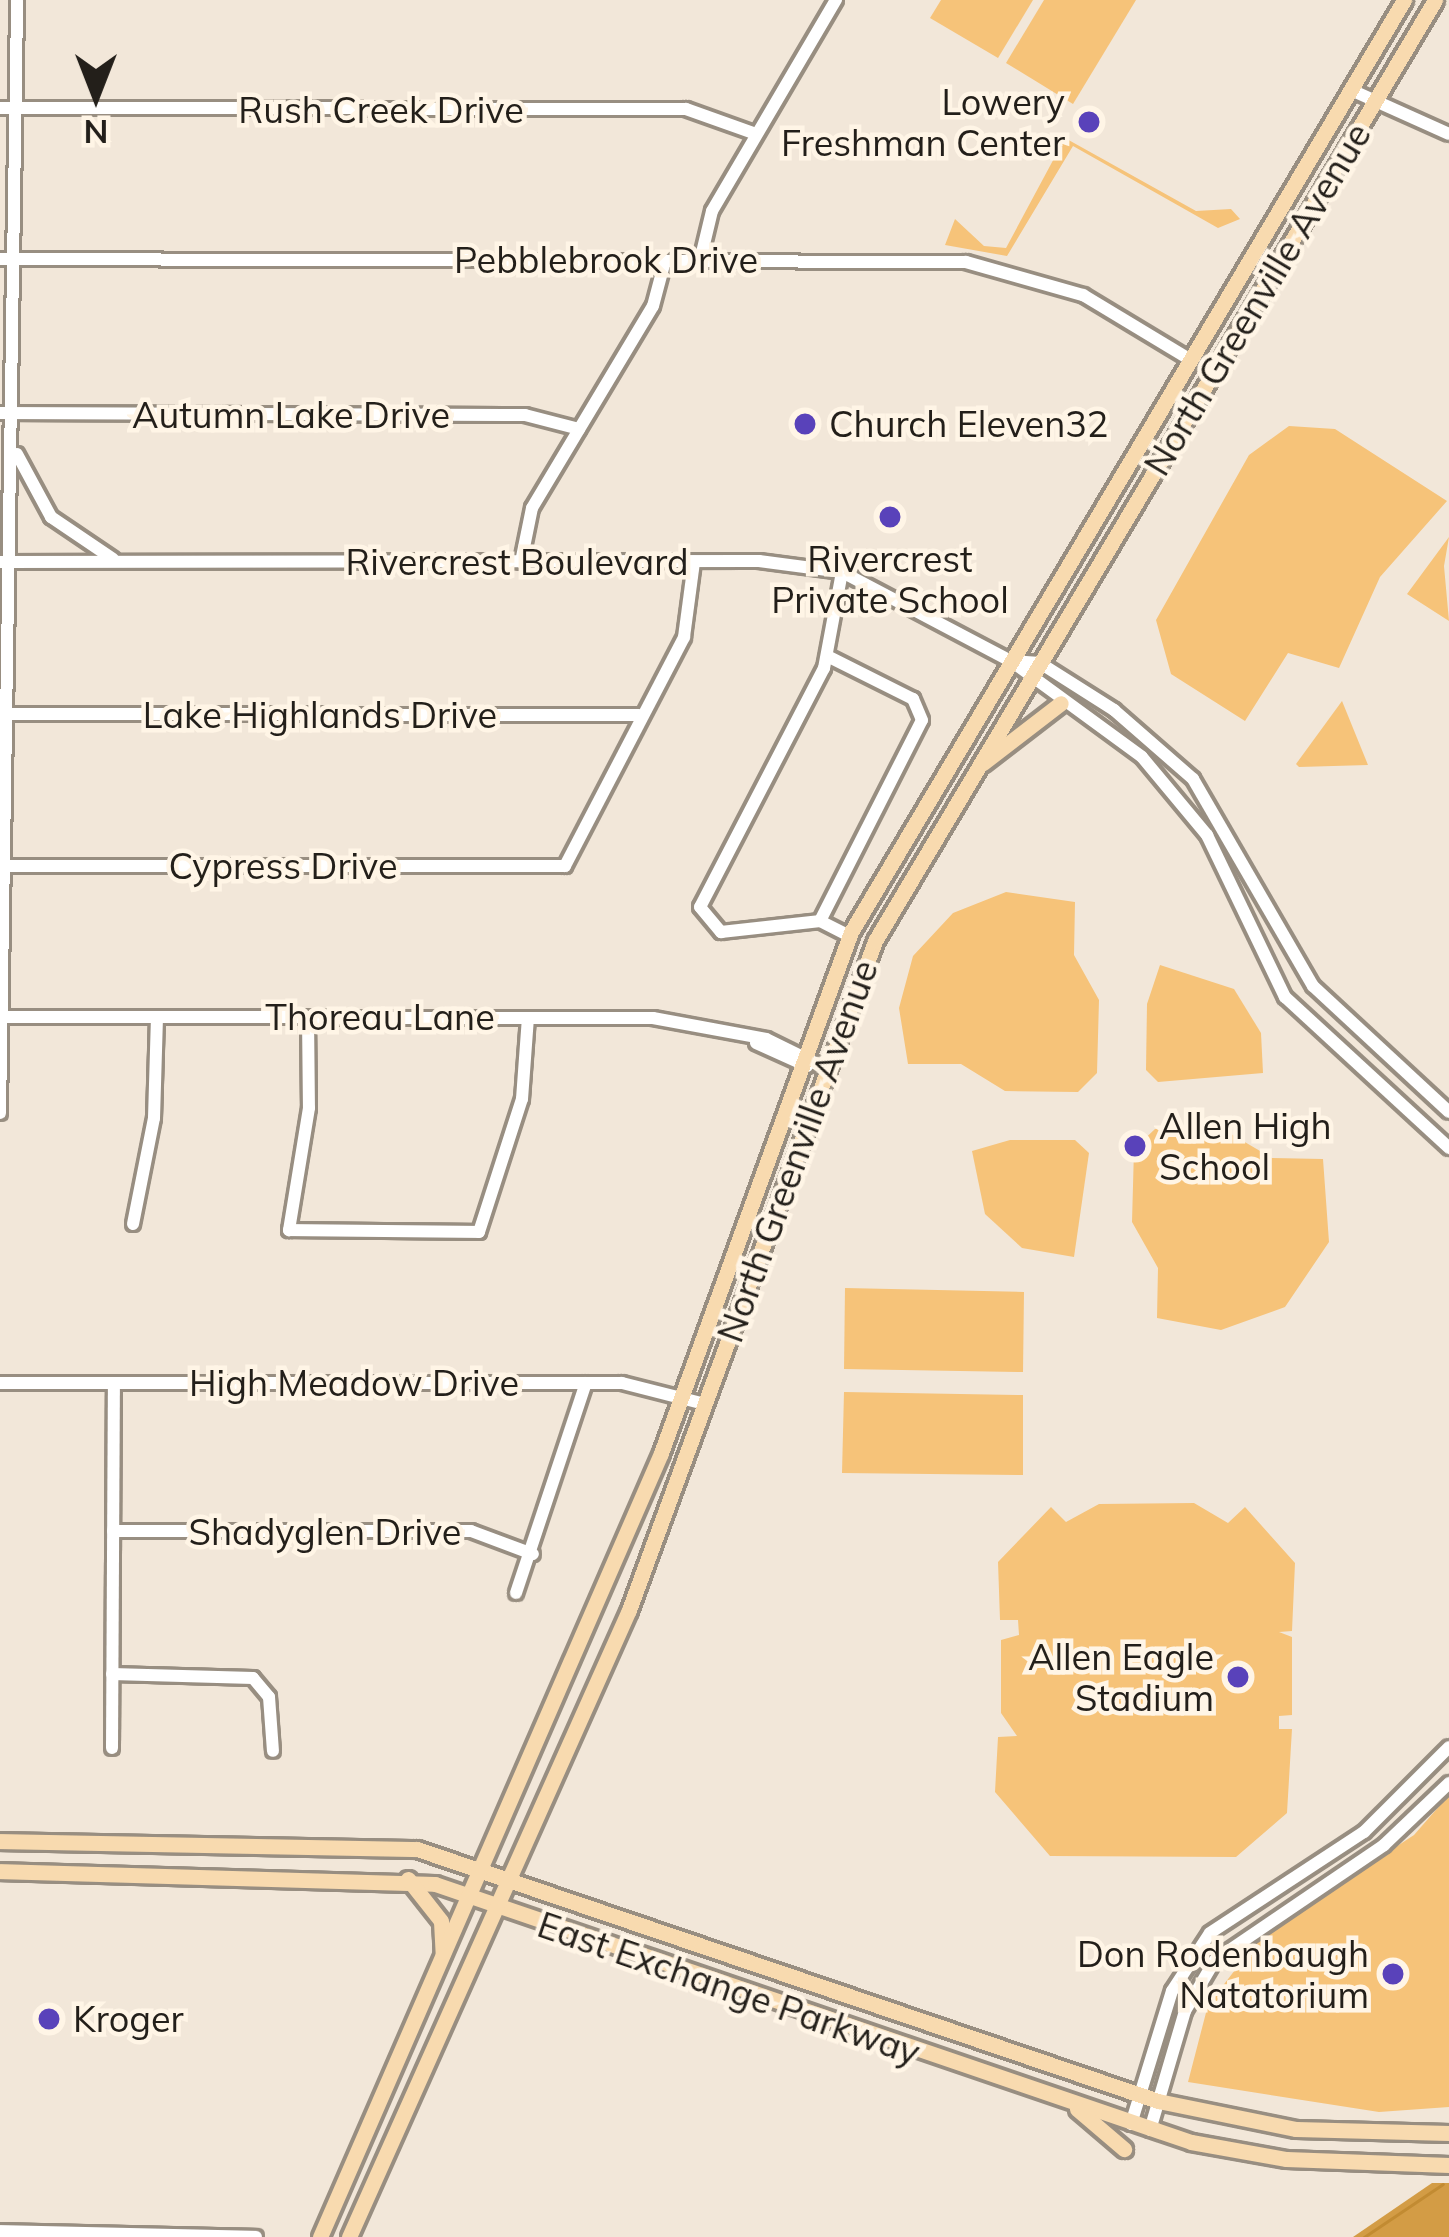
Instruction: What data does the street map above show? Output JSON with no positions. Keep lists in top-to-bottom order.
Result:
{
  "streets": {
    "main road": ["North Greenville Avenue", "East Exchange Parkway"],
    "street": [
      "Rush Creek Drive",
      "Pebblebrook Drive",
      "Autumn Lake Drive",
      "Rivercrest Boulevard",
      "Lake Highlands Drive",
      "Cypress Drive",
      "Thoreau Lane",
      "High Meadow Drive",
      "Shadyglen Drive"
    ]
  },
  "crossings": [
    ["Pebblebrook Drive", "North Greenville Avenue"],
    ["North Greenville Avenue", "Rivercrest Boulevard"],
    ["North Greenville Avenue", "Thoreau Lane"],
    ["North Greenville Avenue", "High Meadow Drive"],
    ["North Greenville Avenue", "East Exchange Parkway"],
    ["Lake Highlands Drive", "Cypress Drive"]
  ],
  "places": [
    "Lowery Freshman Center",
    "Church Eleven32",
    "Rivercrest Private School",
    "Allen High School",
    "Allen Eagle Stadium",
    "Don Rodenbaugh Natatorium",
    "Kroger"
  ],
  "north": "bottom"
}
